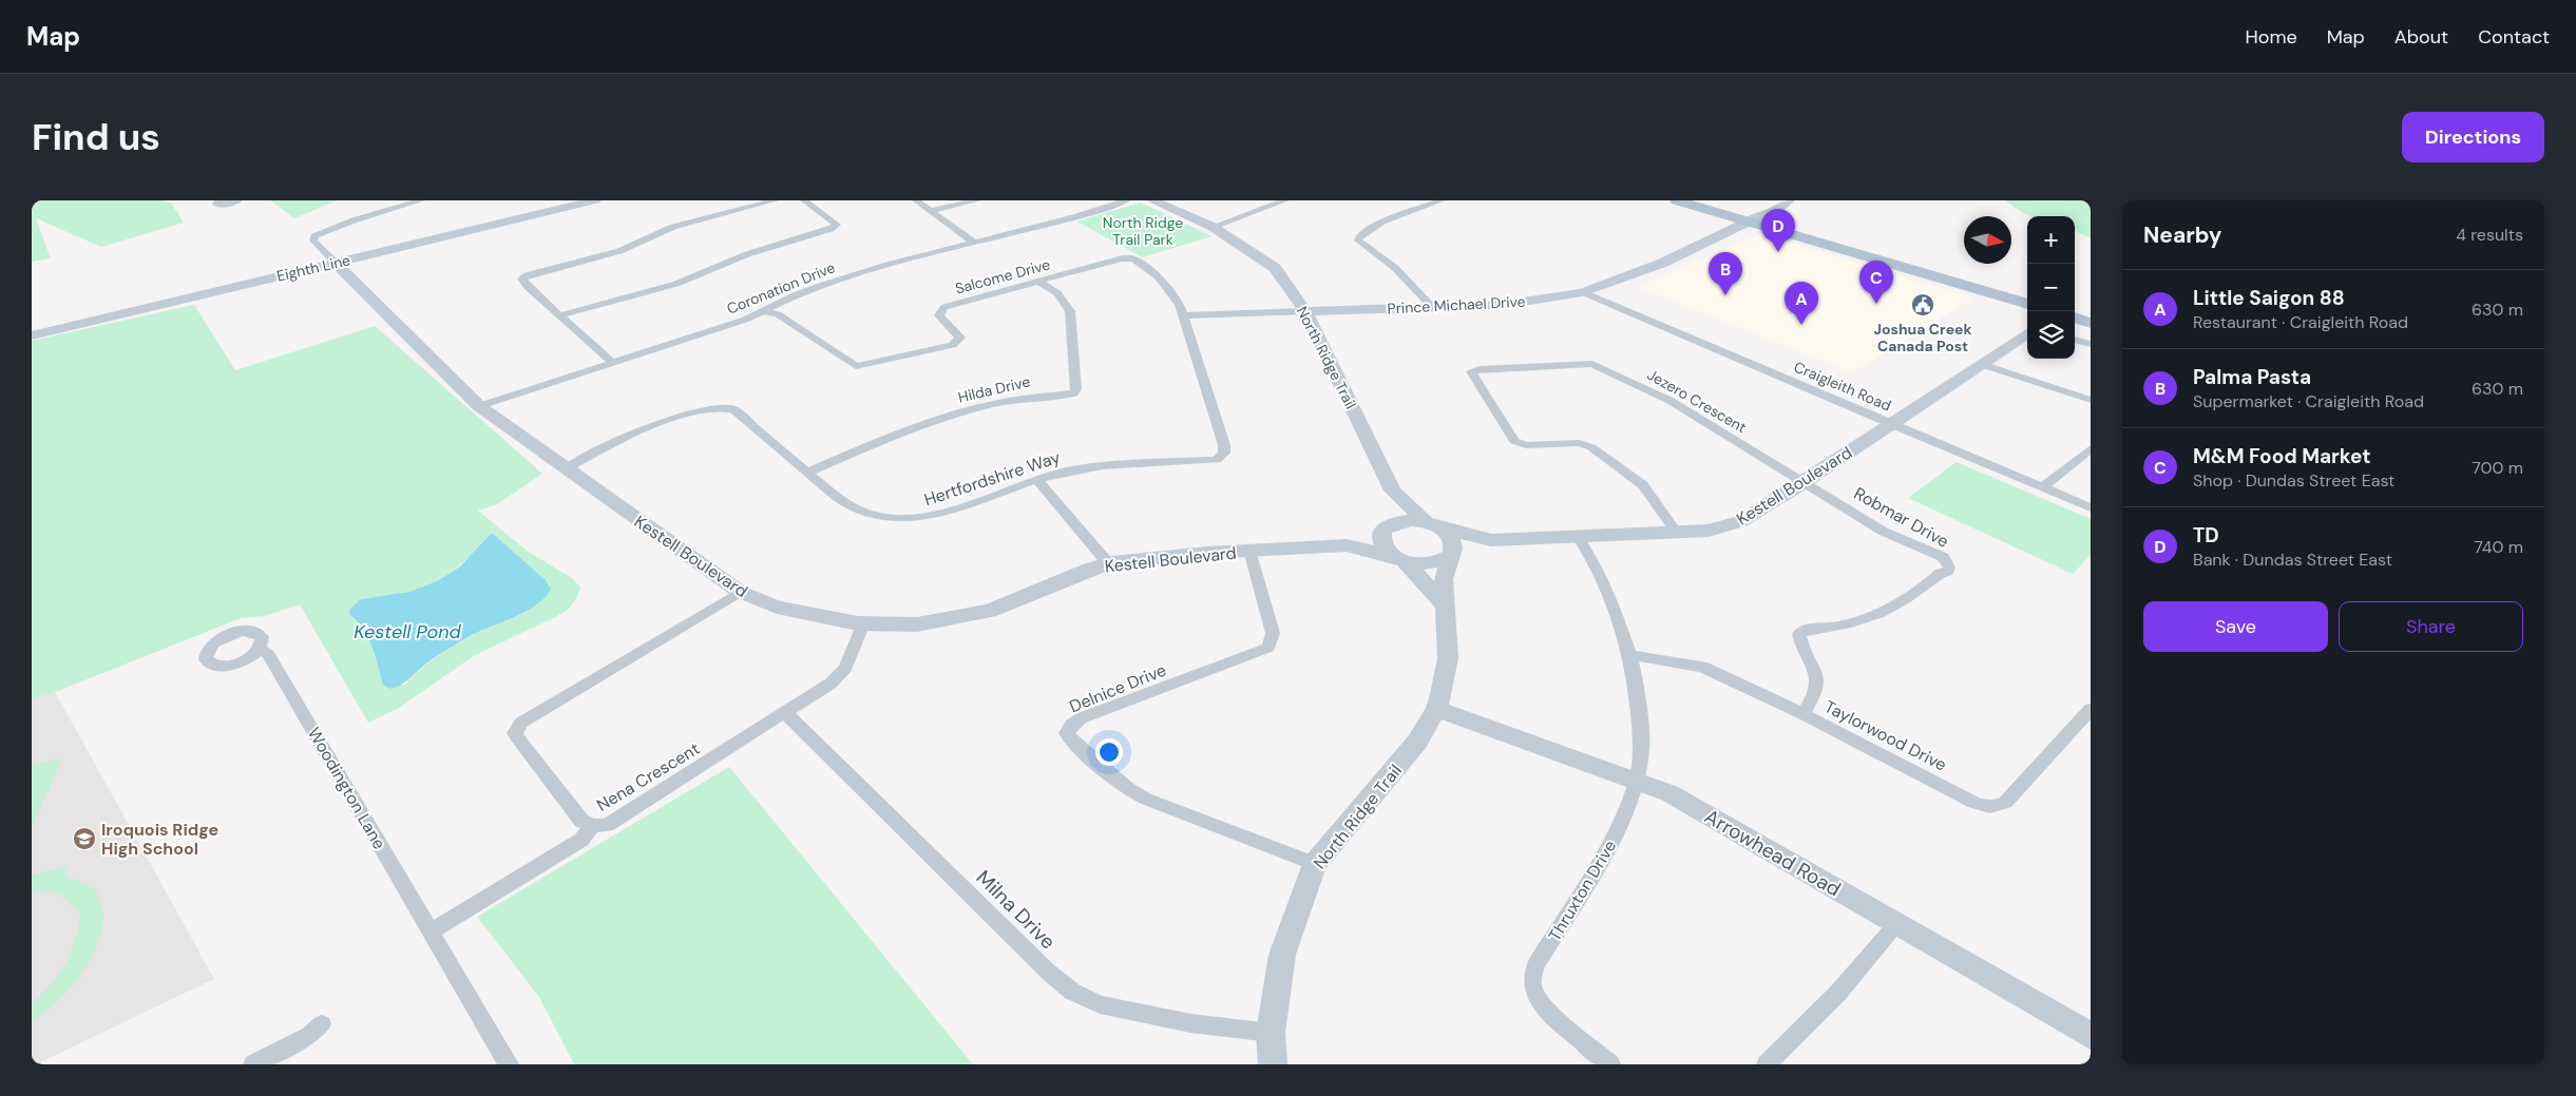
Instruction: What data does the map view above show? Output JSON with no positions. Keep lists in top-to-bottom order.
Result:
{
  "streets": {
    "street": [
      "Eighth Line",
      "Salcome Drive",
      "Coronation Drive",
      "Prince Michael Drive",
      "North Ridge Trail",
      "Craigleith Road",
      "Hilda Drive",
      "Jezero Crescent",
      "Hertfordshire Way",
      "Kestell Boulevard",
      "Robmar Drive",
      "Delnice Drive",
      "Taylorwood Drive",
      "Nena Crescent",
      "Woodington Lane",
      "Arrowhead Road",
      "Thruxton Drive",
      "Milna Drive"
    ]
  },
  "crossings": [
    ["Eighth Line", "Kestell Boulevard"],
    ["Salcome Drive", "Coronation Drive"],
    ["Salcome Drive", "Hilda Drive"],
    ["Salcome Drive", "Hertfordshire Way"],
    ["Coronation Drive", "Kestell Boulevard"],
    ["Prince Michael Drive", "North Ridge Trail"],
    ["Prince Michael Drive", "Craigleith Road"],
    ["North Ridge Trail", "Kestell Boulevard"],
    ["North Ridge Trail", "Delnice Drive"],
    ["North Ridge Trail", "Arrowhead Road"],
    ["North Ridge Trail", "Milna Drive"],
    ["Craigleith Road", "Kestell Boulevard"],
    ["Hilda Drive", "Hertfordshire Way"],
    ["Jezero Crescent", "Kestell Boulevard"],
    ["Jezero Crescent", "Robmar Drive"],
    ["Hertfordshire Way", "Kestell Boulevard"],
    ["Kestell Boulevard", "Robmar Drive"],
    ["Kestell Boulevard", "Delnice Drive"],
    ["Kestell Boulevard", "Nena Crescent"],
    ["Kestell Boulevard", "Thruxton Drive"],
    ["Robmar Drive", "Taylorwood Drive"],
    ["Taylorwood Drive", "Thruxton Drive"],
    ["Nena Crescent", "Milna Drive"],
    ["Arrowhead Road", "Thruxton Drive"]
  ],
  "water": ["Kestell Pond"],
  "parks": ["North Ridge Trail Park"],
  "places": {
    "public building": ["Joshua Creek Canada Post"],
    "school or university": ["Iroquois Ridge High School"]
  },
  "north": "right",
  "page": {
    "header": "Map",
    "nav": [
      "Home",
      "Map",
      "About",
      "Contact"
    ],
    "buttons": [
      "Directions",
      ["Save", "Share"]
    ],
    "title": "Find us",
    "heading": ["Nearby", "4 results"],
    "pins": [
      "D",
      "B",
      "C",
      "A"
    ],
    "map_buttons": ["+", "−"],
    "list": [
      {
        "mark": "A",
        "name": "Little Saigon 88",
        "note": "Restaurant · Craigleith Road",
        "value": "630 m"
      },
      {
        "mark": "B",
        "name": "Palma Pasta",
        "note": "Supermarket · Craigleith Road",
        "value": "630 m"
      },
      {
        "mark": "C",
        "name": "M&M Food Market",
        "note": "Shop · Dundas Street East",
        "value": "700 m"
      },
      {
        "mark": "D",
        "name": "TD",
        "note": "Bank · Dundas Street East",
        "value": "740 m"
      }
    ]
  }
}
